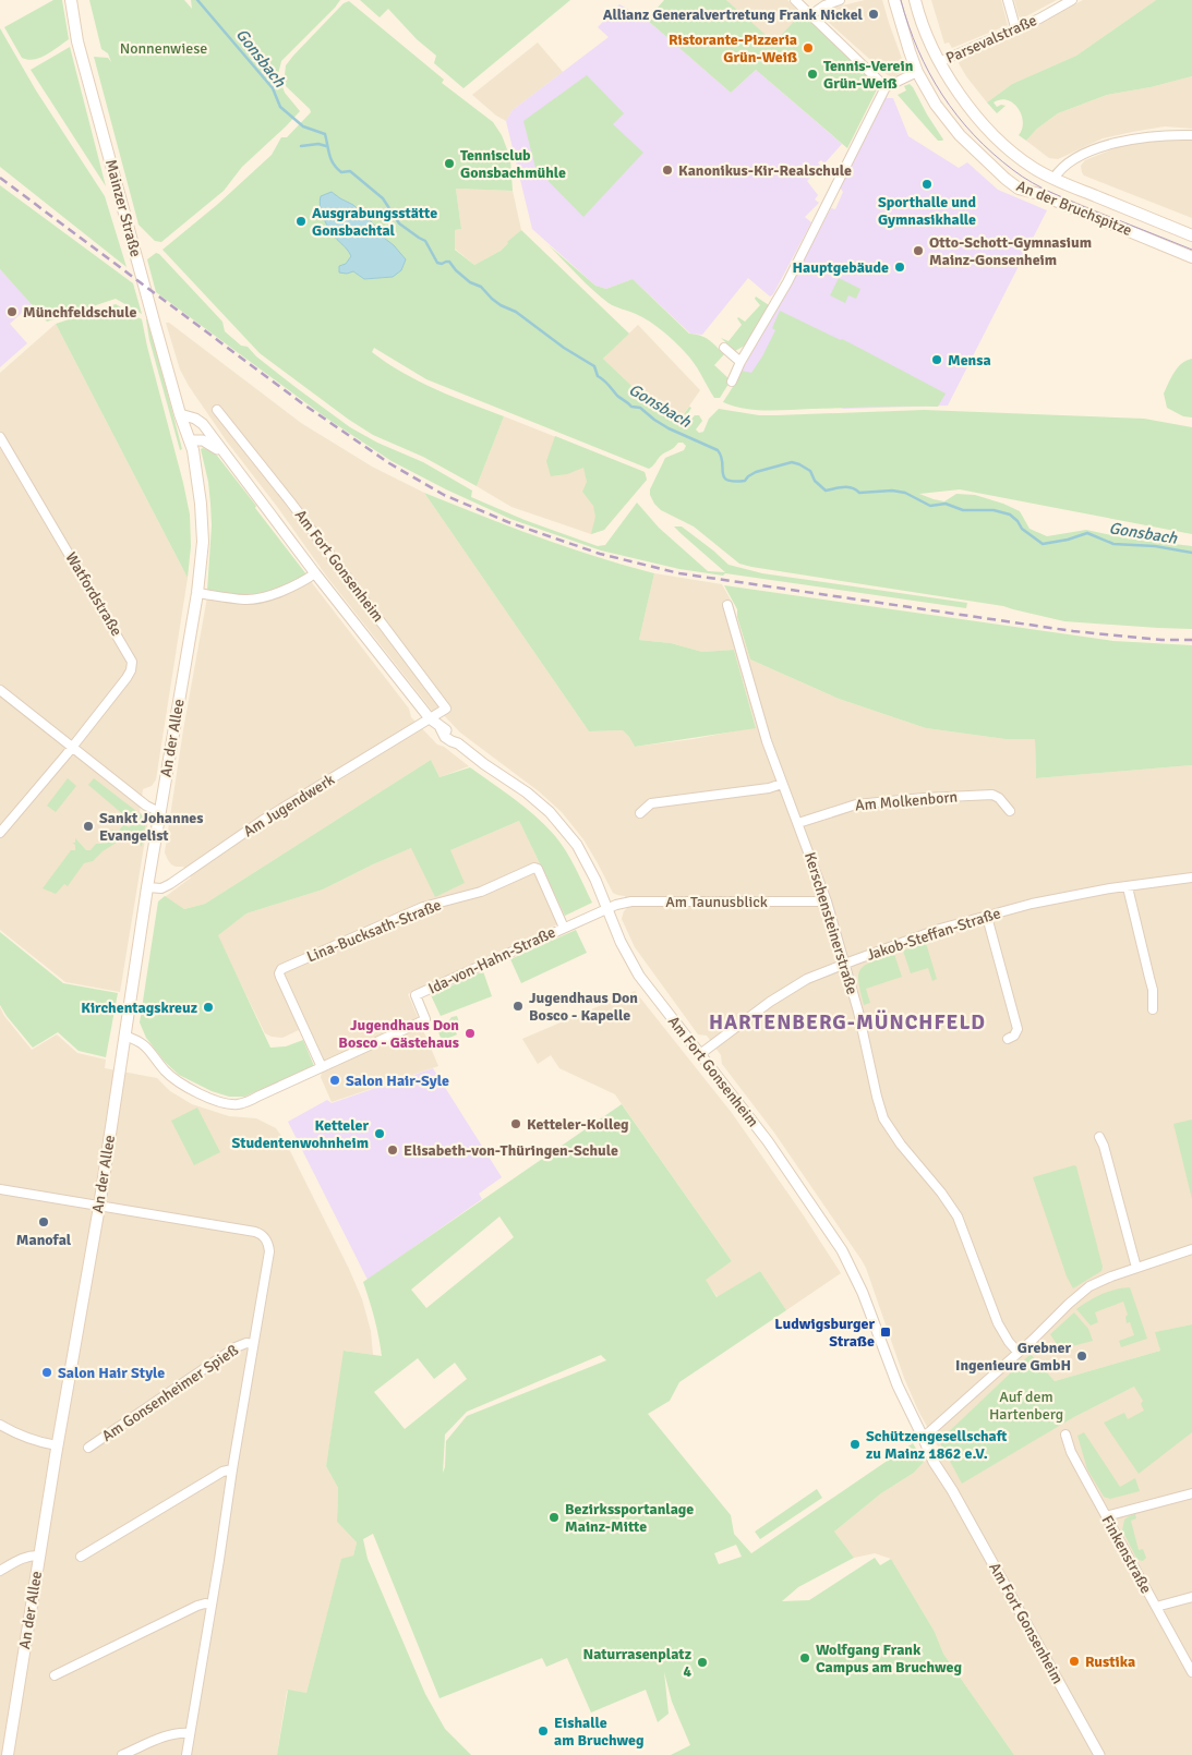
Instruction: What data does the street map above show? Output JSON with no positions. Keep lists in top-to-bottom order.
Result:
{
  "streets": {
    "main road": ["Mainzer Straße", "An der Bruchspitze", "An der Allee"],
    "street": [
      "Parsevalstraße",
      "Am Fort Gonsenheim",
      "Watfordstraße",
      "Am Molkenborn",
      "Am Jugendwerk",
      "Am Taunusblick",
      "Kerschensteinerstraße",
      "Lina-Bucksath-Straße",
      "Jakob-Steffan-Straße",
      "Ida-von-Hahn-Straße",
      "Am Gonsenheimer Spieß",
      "Finkenstraße"
    ]
  },
  "crossings": [
    ["Parsevalstraße", "An der Bruchspitze"],
    ["Mainzer Straße", "Am Fort Gonsenheim"],
    ["Mainzer Straße", "An der Allee"],
    ["Am Fort Gonsenheim", "An der Allee"],
    ["Am Fort Gonsenheim", "Am Jugendwerk"],
    ["Am Fort Gonsenheim", "Am Taunusblick"],
    ["Am Fort Gonsenheim", "Jakob-Steffan-Straße"],
    ["Am Fort Gonsenheim", "Ida-von-Hahn-Straße"],
    ["An der Allee", "Am Jugendwerk"],
    ["An der Allee", "Ida-von-Hahn-Straße"],
    ["An der Allee", "Am Gonsenheimer Spieß"],
    ["Am Molkenborn", "Kerschensteinerstraße"],
    ["Am Taunusblick", "Kerschensteinerstraße"],
    ["Am Taunusblick", "Ida-von-Hahn-Straße"],
    ["Kerschensteinerstraße", "Jakob-Steffan-Straße"],
    ["Lina-Bucksath-Straße", "Ida-von-Hahn-Straße"]
  ],
  "districts": ["HARTENBERG-MÜNCHFELD"],
  "water": ["Gonsbach"],
  "parks": ["Nonnenwiese", "Auf dem Hartenberg"],
  "places": {
    "other": [
      "Allianz Generalvertretung Frank Nickel",
      "Ristorante-Pizzeria Grün-Weiß",
      "Tennis-Verein Grün-Weiß",
      "Tennisclub Gonsbachmühle",
      "Kanonikus-Kir-Realschule",
      "Sporthalle und Gymnasikhalle",
      "Ausgrabungsstätte Gonsbachtal",
      "Otto-Schott-Gymnasium Mainz-Gonsenheim",
      "Hauptgebäude",
      "Münchfeldschule",
      "Mensa",
      "Sankt Johannes Evangelist",
      "Jugendhaus Don Bosco - Kapelle",
      "Kirchentagskreuz",
      "Jugendhaus Don Bosco - Gästehaus",
      "Salon Hair-Syle",
      "Ketteler-Kolleg",
      "Ketteler Studentenwohnheim",
      "Elisabeth-von-Thüringen-Schule",
      "Manofal",
      "Grebner Ingenieure GmbH",
      "Salon Hair Style",
      "Schützengesellschaft zu Mainz 1862 e.V.",
      "Bezirkssportanlage Mainz-Mitte",
      "Wolfgang Frank Campus am Bruchweg",
      "Rustika",
      "Naturrasenplatz 4",
      "Eishalle am Bruchweg"
    ],
    "transit": ["Ludwigsburger Straße"]
  }
}
